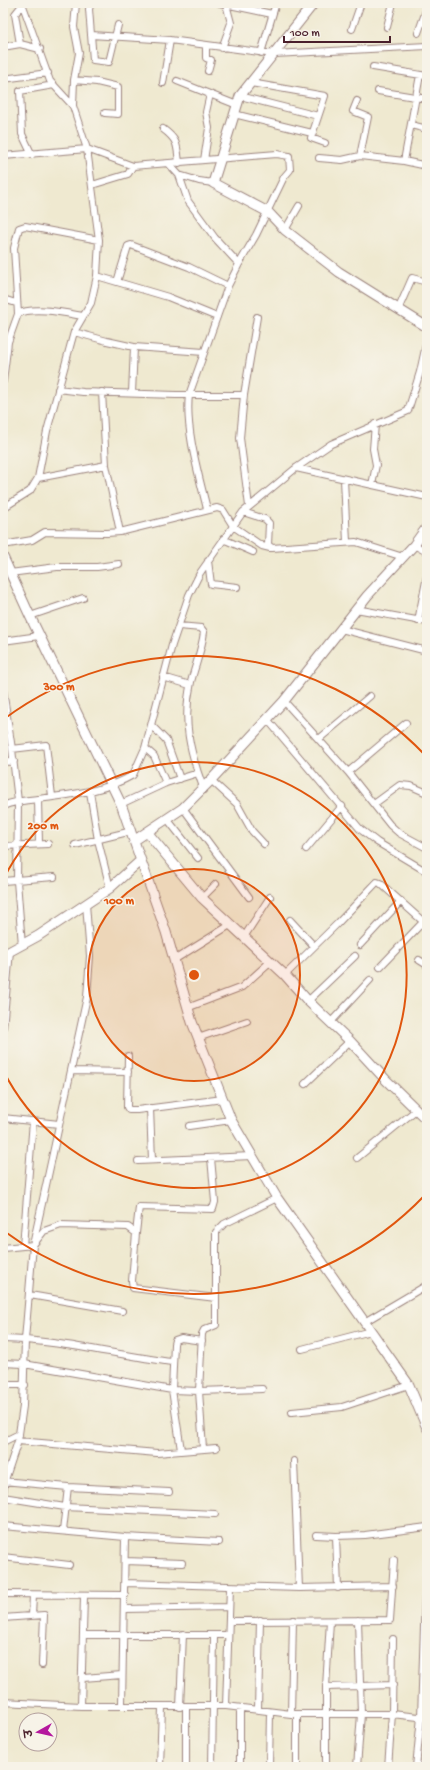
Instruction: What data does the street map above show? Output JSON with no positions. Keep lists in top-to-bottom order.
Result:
{
  "scale_bar": "100 m",
  "north": "left",
  "rings": ["300 m", "200 m", "100 m"]
}
